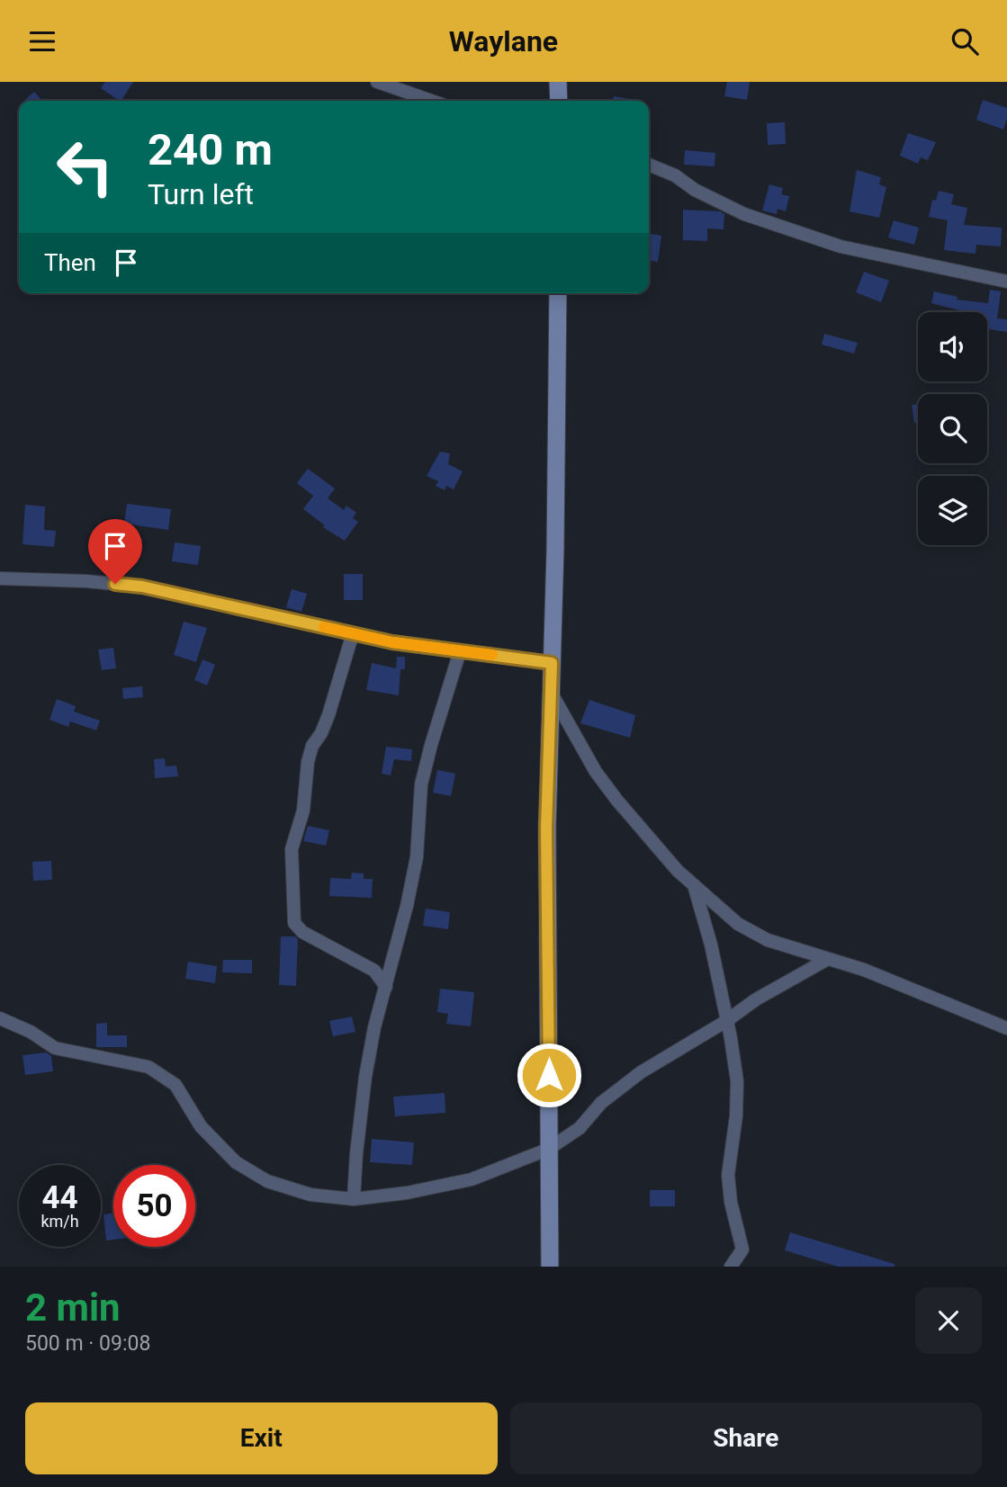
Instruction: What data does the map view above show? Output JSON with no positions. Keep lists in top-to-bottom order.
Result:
{
  "page": {
    "header": "Waylane",
    "turn": ["240 m", "Turn left"],
    "then": "Then",
    "speed": "44 km/h",
    "limit": "50",
    "heading": ["2 min", "500 m · 09:08"],
    "buttons": ["Exit", "Share"]
  }
}
